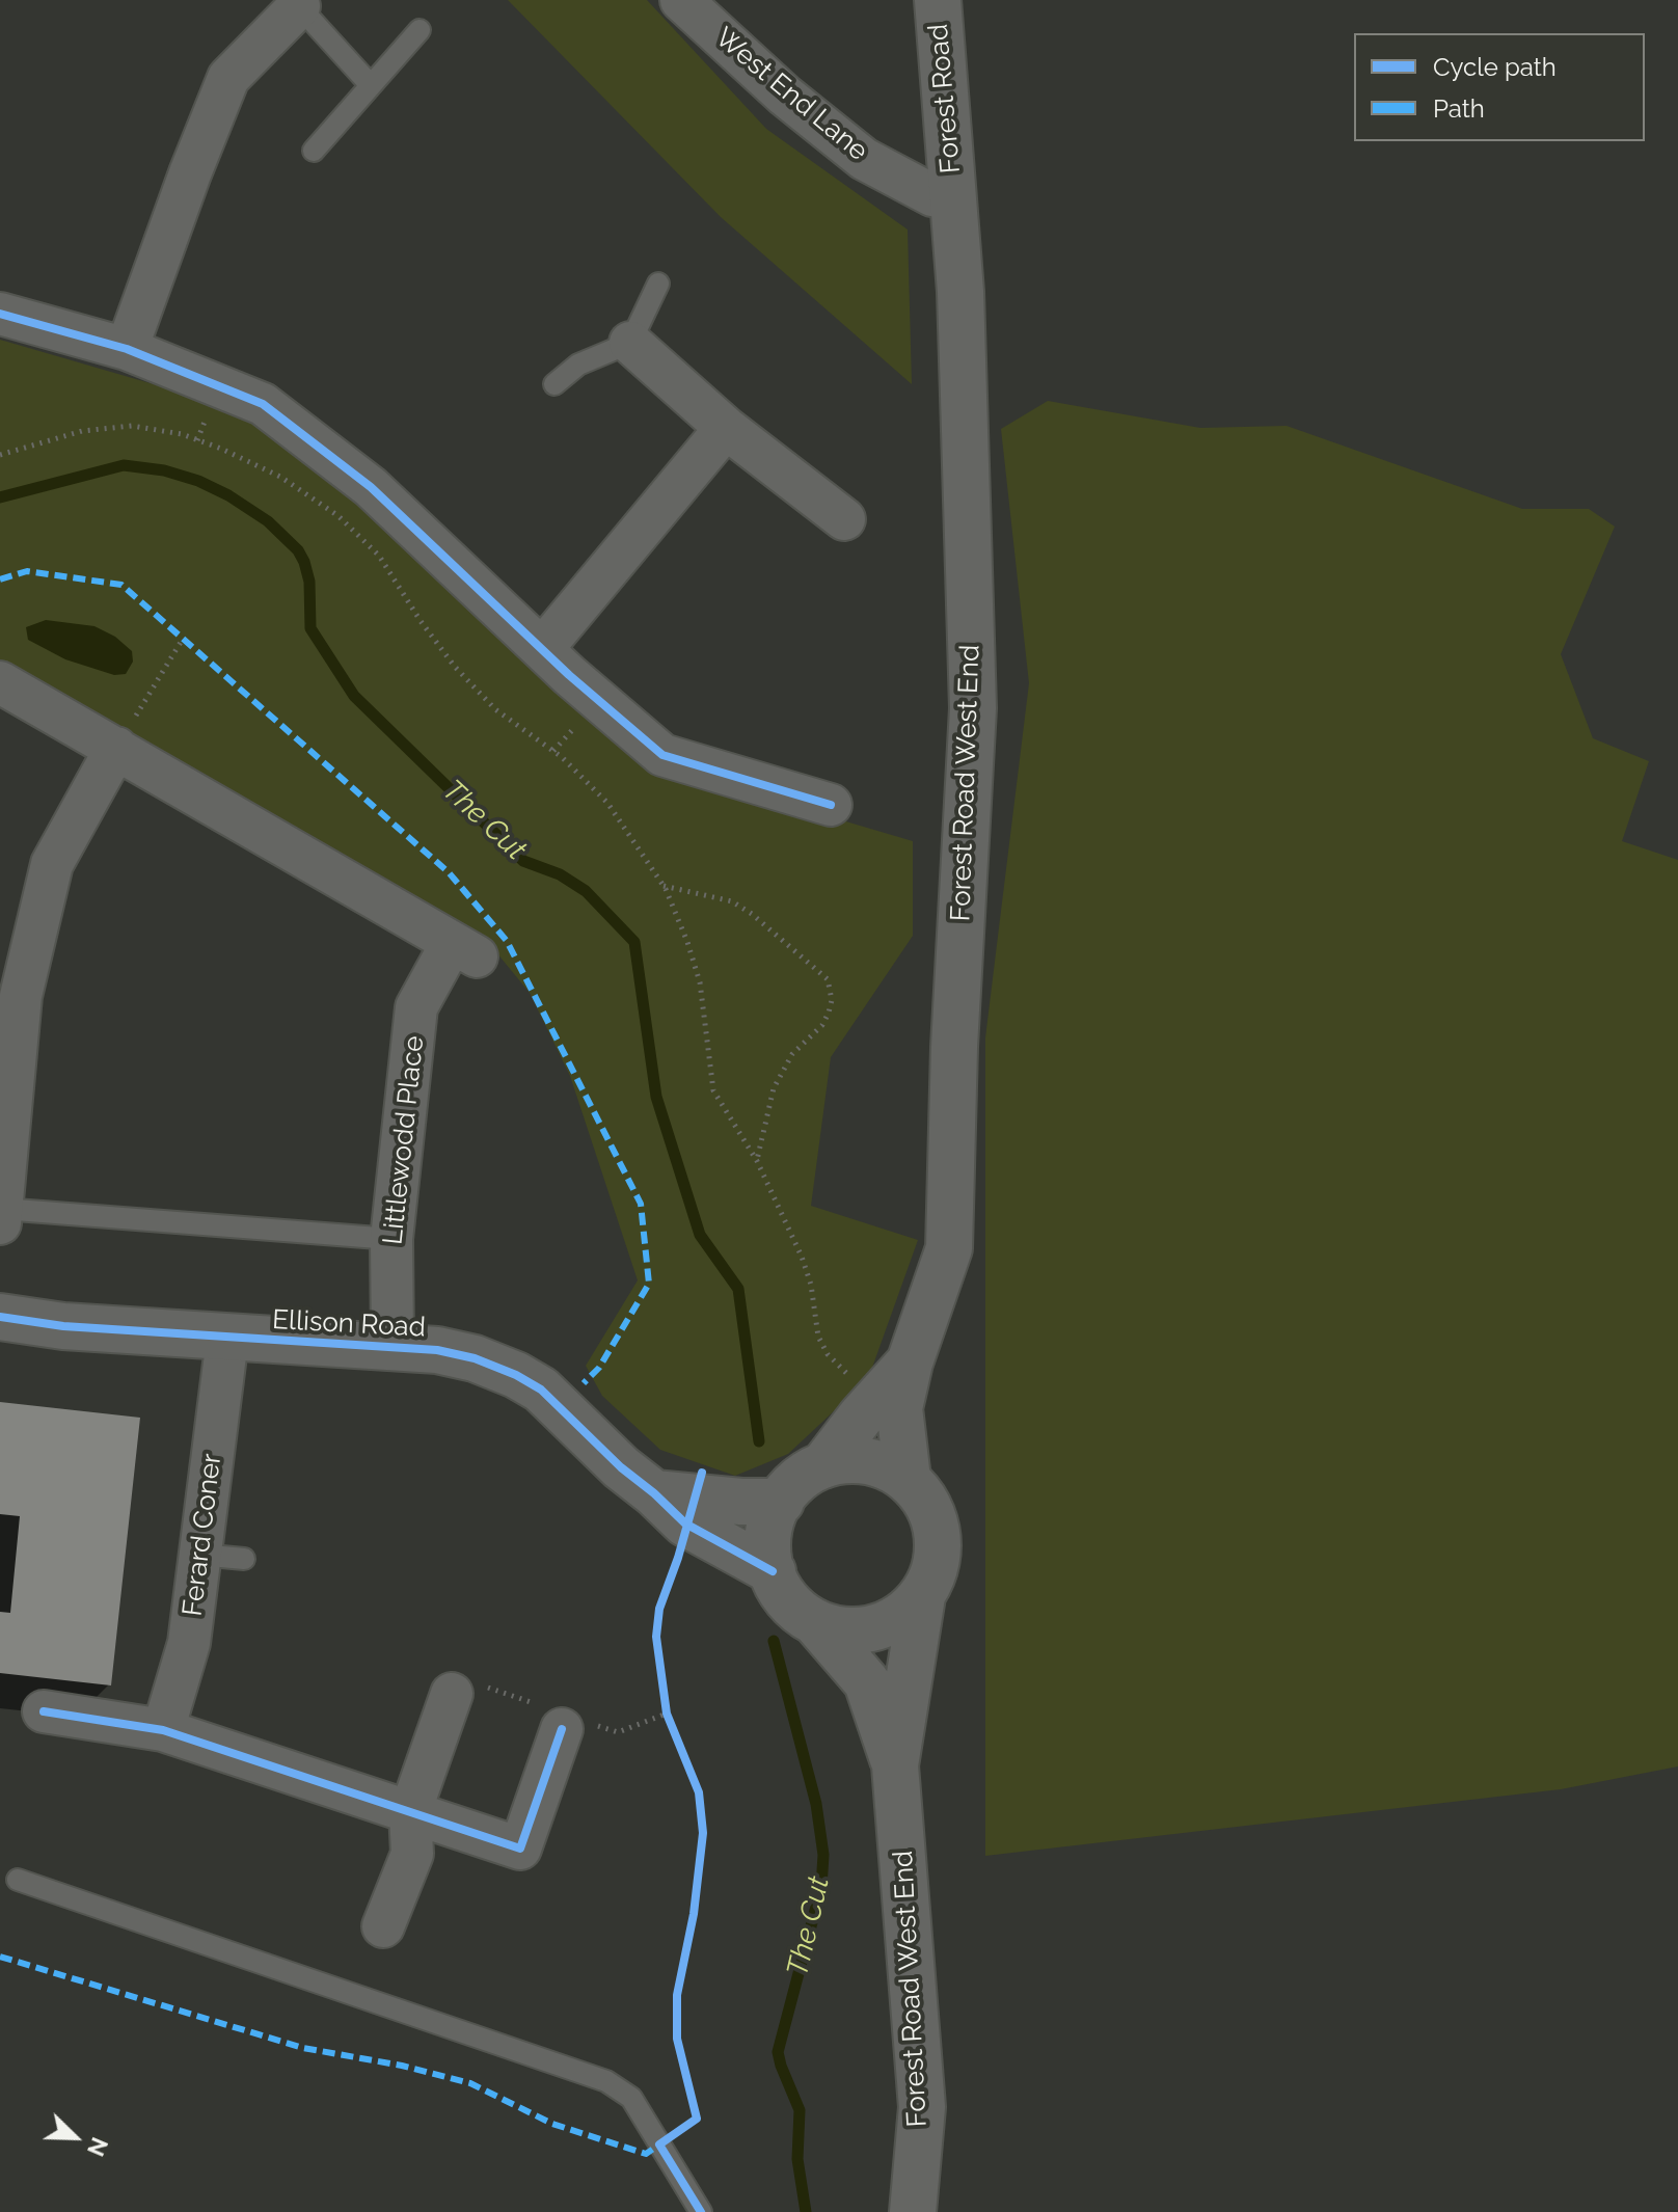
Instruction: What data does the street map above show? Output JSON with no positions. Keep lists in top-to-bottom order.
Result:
{
  "streets": {
    "main road": ["Forest Road", "Forest Road West End", "Ellison Road"],
    "street": ["West End Lane", "Littlewodd Place", "Ferard Coner"]
  },
  "crossings": [
    ["West End Lane", "Forest Road"],
    ["West End Lane", "Forest Road West End"],
    ["Forest Road", "Forest Road West End"],
    ["Forest Road West End", "Ellison Road"],
    ["Littlewodd Place", "Ellison Road"],
    ["Ellison Road", "Ferard Coner"]
  ],
  "water": ["The Cut"],
  "legend": ["Cycle path", "Path"],
  "north": "bottom right"
}
